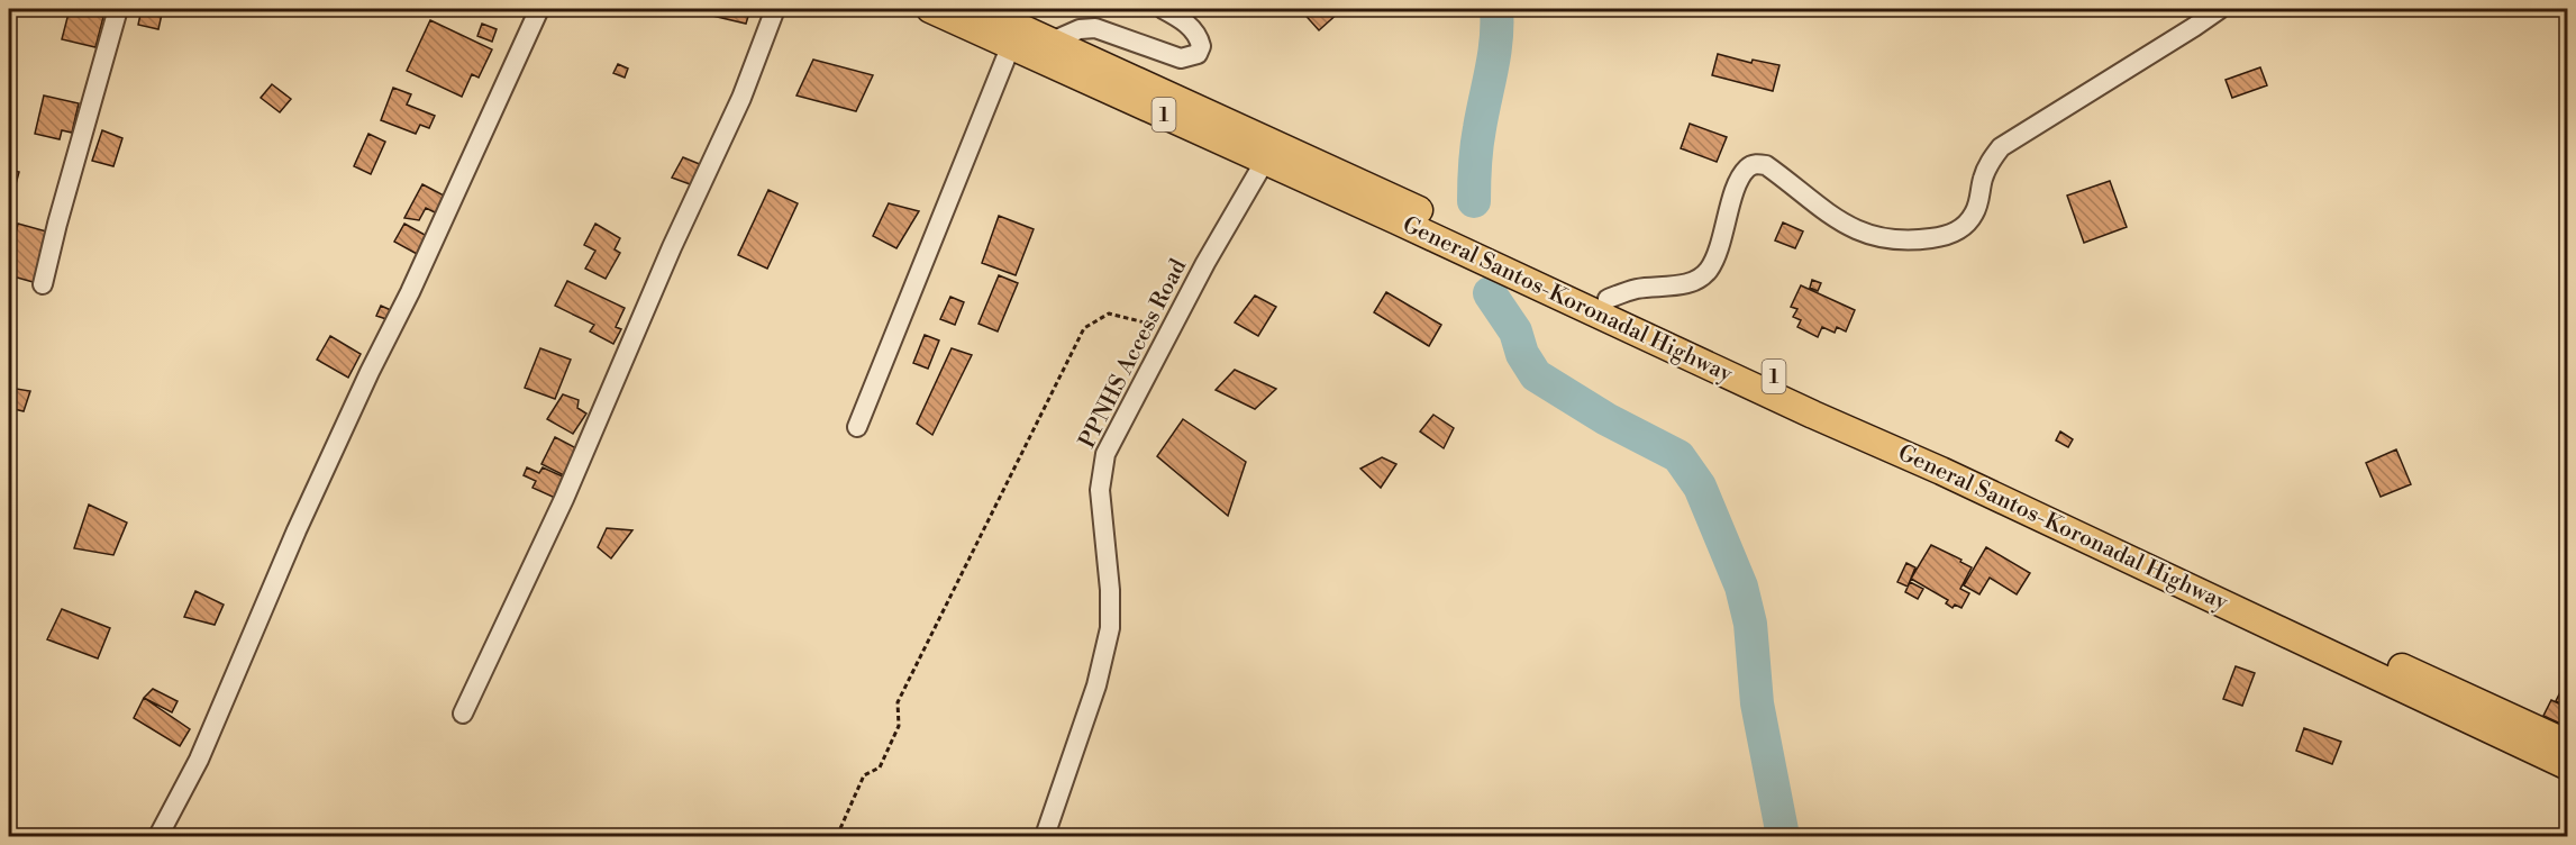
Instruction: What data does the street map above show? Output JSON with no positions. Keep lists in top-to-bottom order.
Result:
{
  "streets": {
    "highway": ["1", "General Santos-Koronadal Highway"],
    "street": ["PPNHS Access Road"]
  },
  "crossings": [
    ["General Santos-Koronadal Highway", "PPNHS Access Road"]
  ]
}
